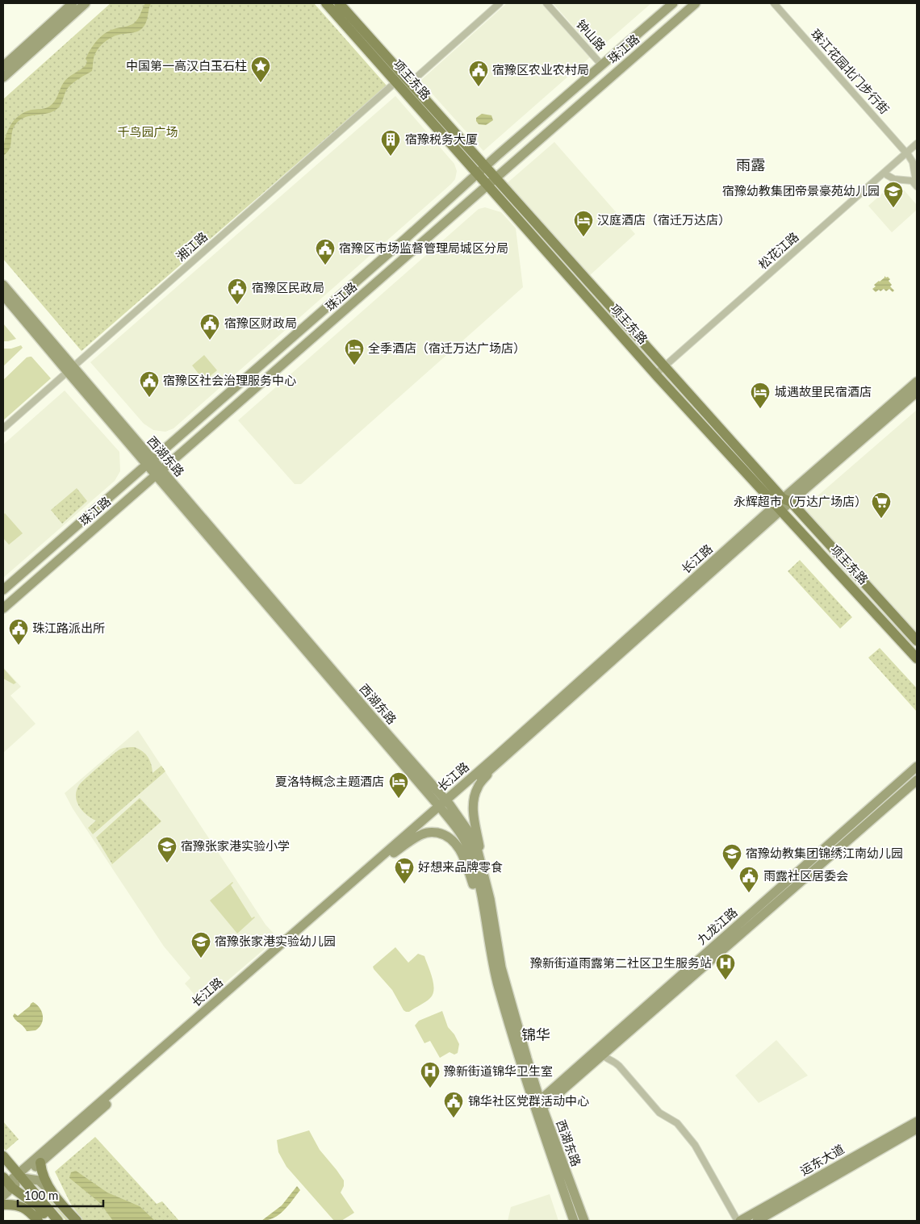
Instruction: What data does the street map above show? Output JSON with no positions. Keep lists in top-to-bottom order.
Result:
{
  "streets": {
    "main road": ["项王东路"],
    "street": [
      "钟山路",
      "珠江路",
      "珠江花园北门步行街",
      "湘江路",
      "松花江路",
      "西湖东路",
      "长江路",
      "九龙江路",
      "运东大道"
    ]
  },
  "crossings": [
    ["钟山路", "珠江路"],
    ["珠江路", "项王东路"],
    ["珠江路", "西湖东路"],
    ["珠江花园北门步行街", "松花江路"],
    ["项王东路", "湘江路"],
    ["项王东路", "松花江路"],
    ["项王东路", "长江路"],
    ["湘江路", "西湖东路"],
    ["西湖东路", "长江路"],
    ["西湖东路", "九龙江路"]
  ],
  "districts": ["雨露", "锦华"],
  "parks": ["千鸟园广场"],
  "places": {
    "place": ["中国第一高汉白玉石柱"],
    "public building": [
      "宿豫区农业农村局",
      "宿豫区市场监督管理局城区分局",
      "宿豫区民政局",
      "宿豫区财政局",
      "宿豫区社会治理服务中心",
      "珠江路派出所",
      "雨露社区居委会",
      "锦华社区党群活动中心"
    ],
    "building": ["宿豫税务大厦"],
    "school or university": [
      "宿豫幼教集团帝景豪苑幼儿园",
      "宿豫张家港实验小学",
      "宿豫幼教集团锦绣江南幼儿园",
      "宿豫张家港实验幼儿园"
    ],
    "hotel": [
      "汉庭酒店（宿迁万达店）",
      "全季酒店（宿迁万达广场店）",
      "城遇故里民宿酒店",
      "夏洛特概念主题酒店"
    ],
    "supermarket": ["永辉超市（万达广场店）", "好想来品牌零食"],
    "hospital": ["豫新街道雨露第二社区卫生服务站", "豫新街道锦华卫生室"]
  },
  "scale_bar": "100 m"
}
